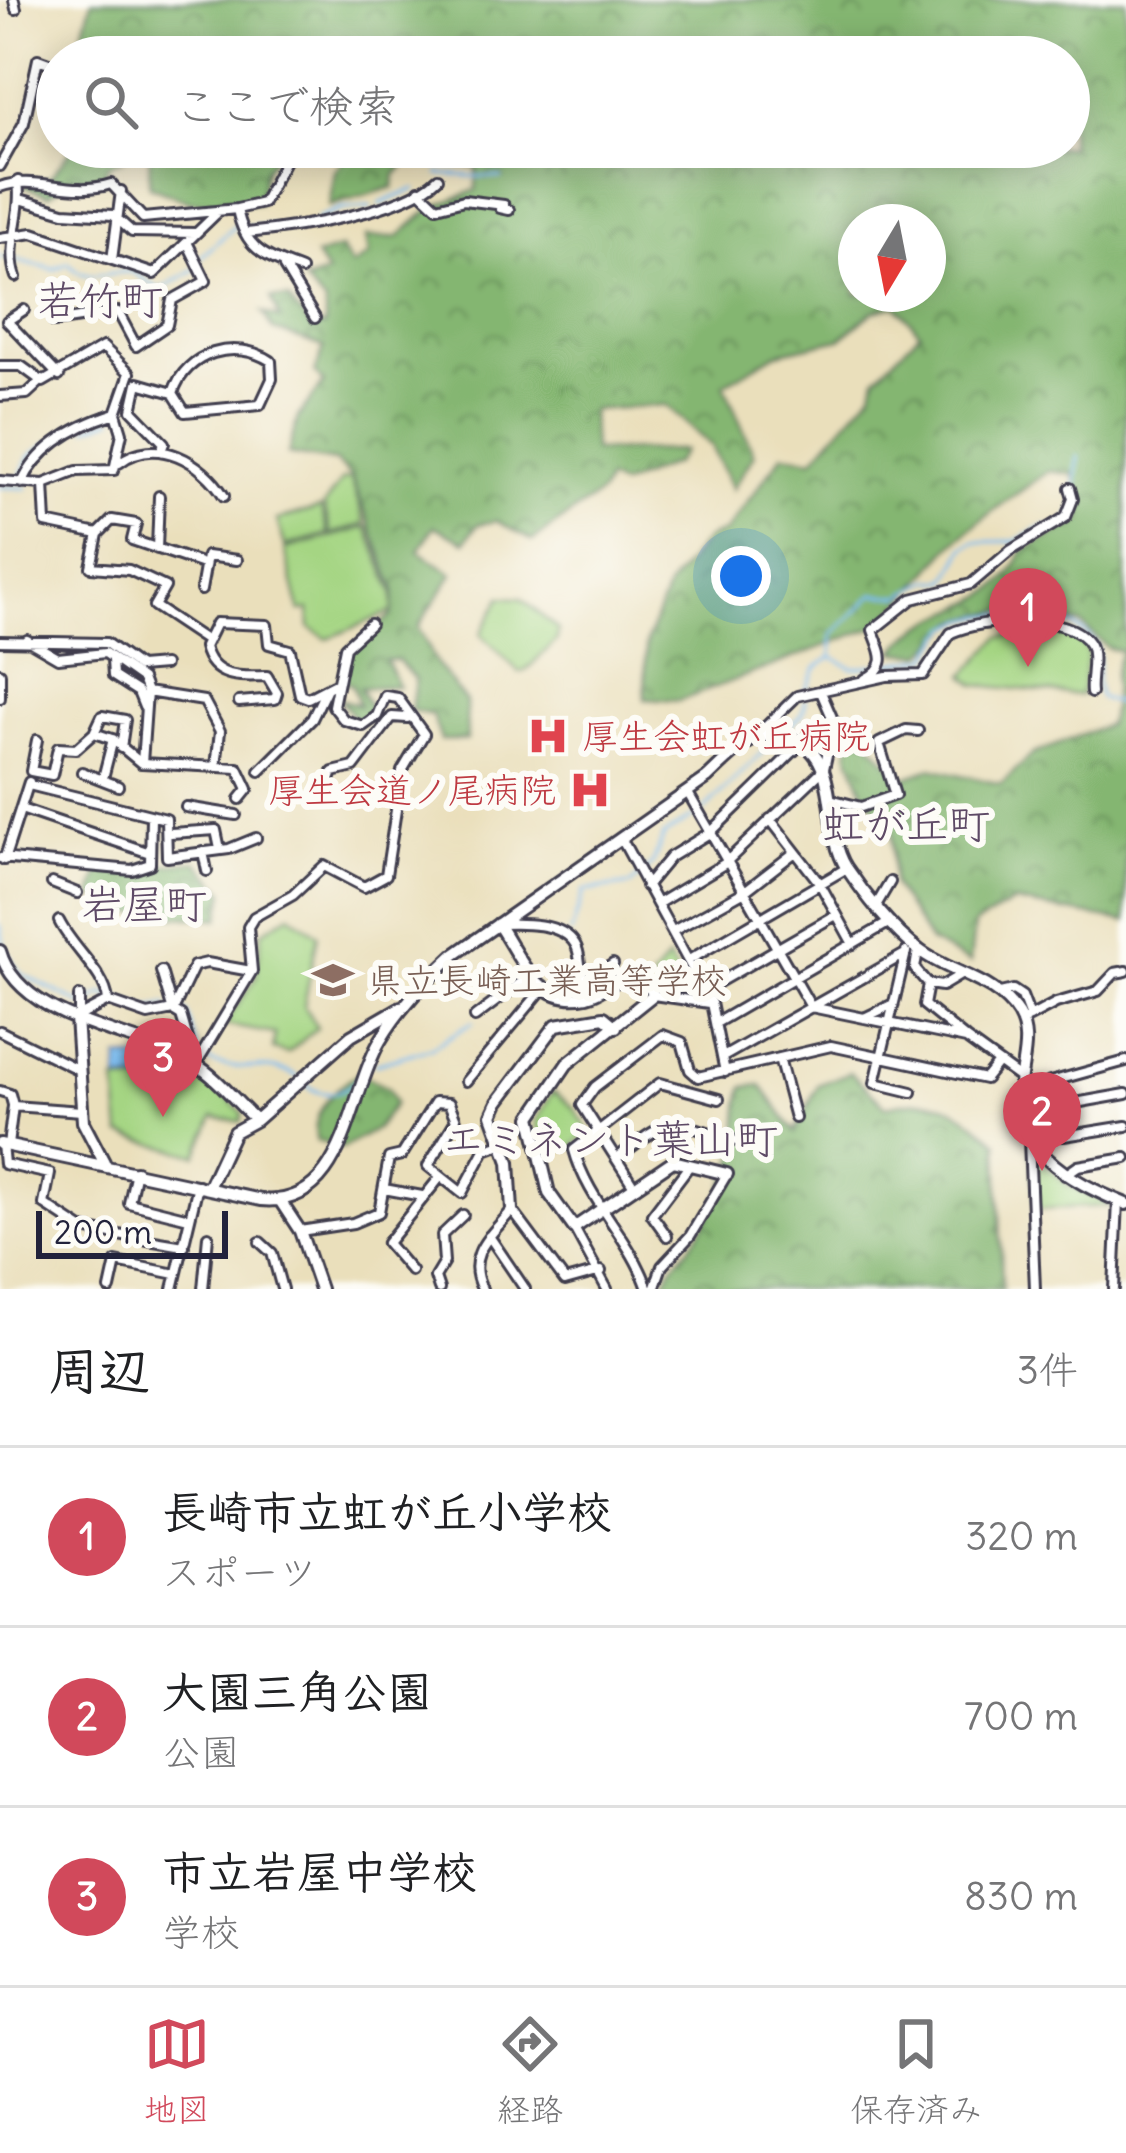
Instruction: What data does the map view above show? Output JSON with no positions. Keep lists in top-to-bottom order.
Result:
{
  "districts": [
    "若竹町",
    "虹が丘町",
    "岩屋町",
    "エミネント葉山町"
  ],
  "places": {
    "hospital": ["厚生会虹が丘病院", "厚生会道ノ尾病院"],
    "school or university": ["県立長崎工業高等学校"]
  },
  "scale_bar": "200 m",
  "north": "bottom",
  "page": {
    "search": "ここで検索",
    "pins": ["1", "3", "2"],
    "scale": "200 m",
    "heading": ["周辺", "3件"],
    "list": [
      {
        "mark": "1",
        "name": "長崎市立虹が丘小学校",
        "note": "スポーツ",
        "value": "320 m"
      },
      {
        "mark": "2",
        "name": "大園三角公園",
        "note": "公園",
        "value": "700 m"
      },
      {
        "mark": "3",
        "name": "市立岩屋中学校",
        "note": "学校",
        "value": "830 m"
      }
    ],
    "nav": ["地図", "経路", "保存済み"]
  }
}
